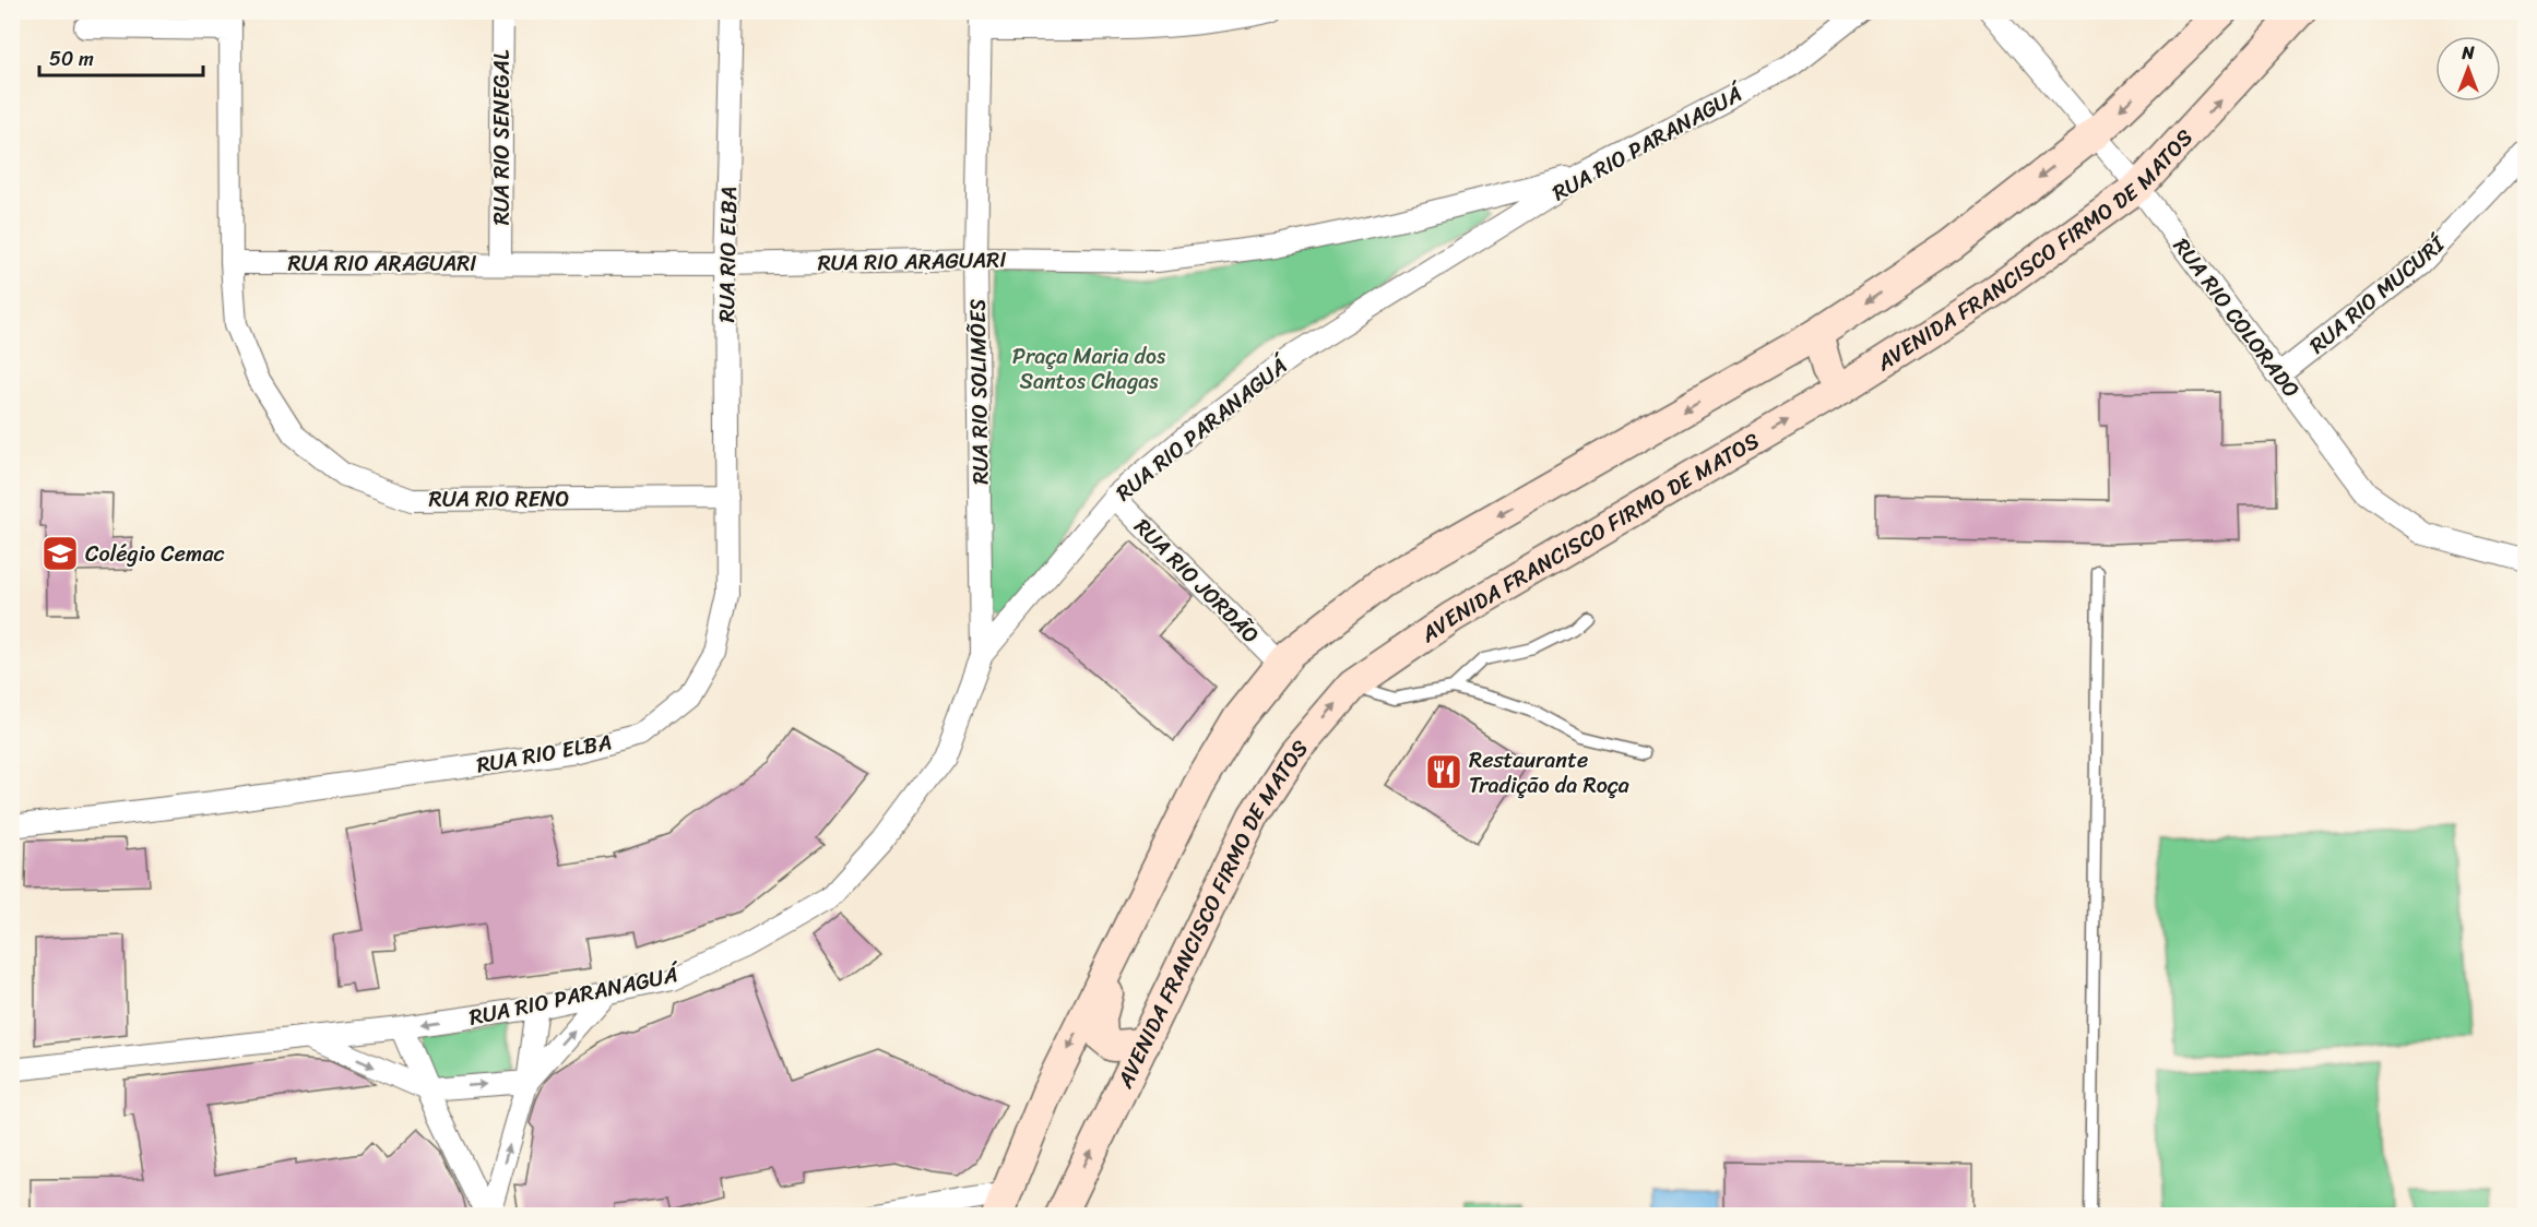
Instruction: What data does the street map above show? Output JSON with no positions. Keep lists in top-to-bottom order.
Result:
{
  "streets": {
    "street": [
      "RUA RIO SENEGAL",
      "RUA RIO PARANAGUÁ",
      "AVENIDA FRANCISCO FIRMO DE MATOS",
      "RUA RIO ELBA",
      "RUA RIO ARAGUARI",
      "RUA RIO MUCURÍ",
      "RUA RIO COLORADO",
      "RUA RIO SOLIMÕES",
      "RUA RIO RENO",
      "RUA RIO JORDÃO"
    ]
  },
  "crossings": [
    ["RUA RIO SENEGAL", "RUA RIO ARAGUARI"],
    ["RUA RIO PARANAGUÁ", "RUA RIO ARAGUARI"],
    ["RUA RIO PARANAGUÁ", "RUA RIO SOLIMÕES"],
    ["RUA RIO PARANAGUÁ", "RUA RIO JORDÃO"],
    ["AVENIDA FRANCISCO FIRMO DE MATOS", "RUA RIO COLORADO"],
    ["RUA RIO ELBA", "RUA RIO ARAGUARI"],
    ["RUA RIO ELBA", "RUA RIO RENO"],
    ["RUA RIO ARAGUARI", "RUA RIO SOLIMÕES"],
    ["RUA RIO ARAGUARI", "RUA RIO RENO"],
    ["RUA RIO MUCURÍ", "RUA RIO COLORADO"]
  ],
  "parks": ["Praça Maria dos Santos Chagas"],
  "places": {
    "school or university": ["Colégio Cemac"],
    "restaurant": ["Restaurante Tradição da Roça"]
  },
  "scale_bar": "50 m",
  "north": "top"
}
